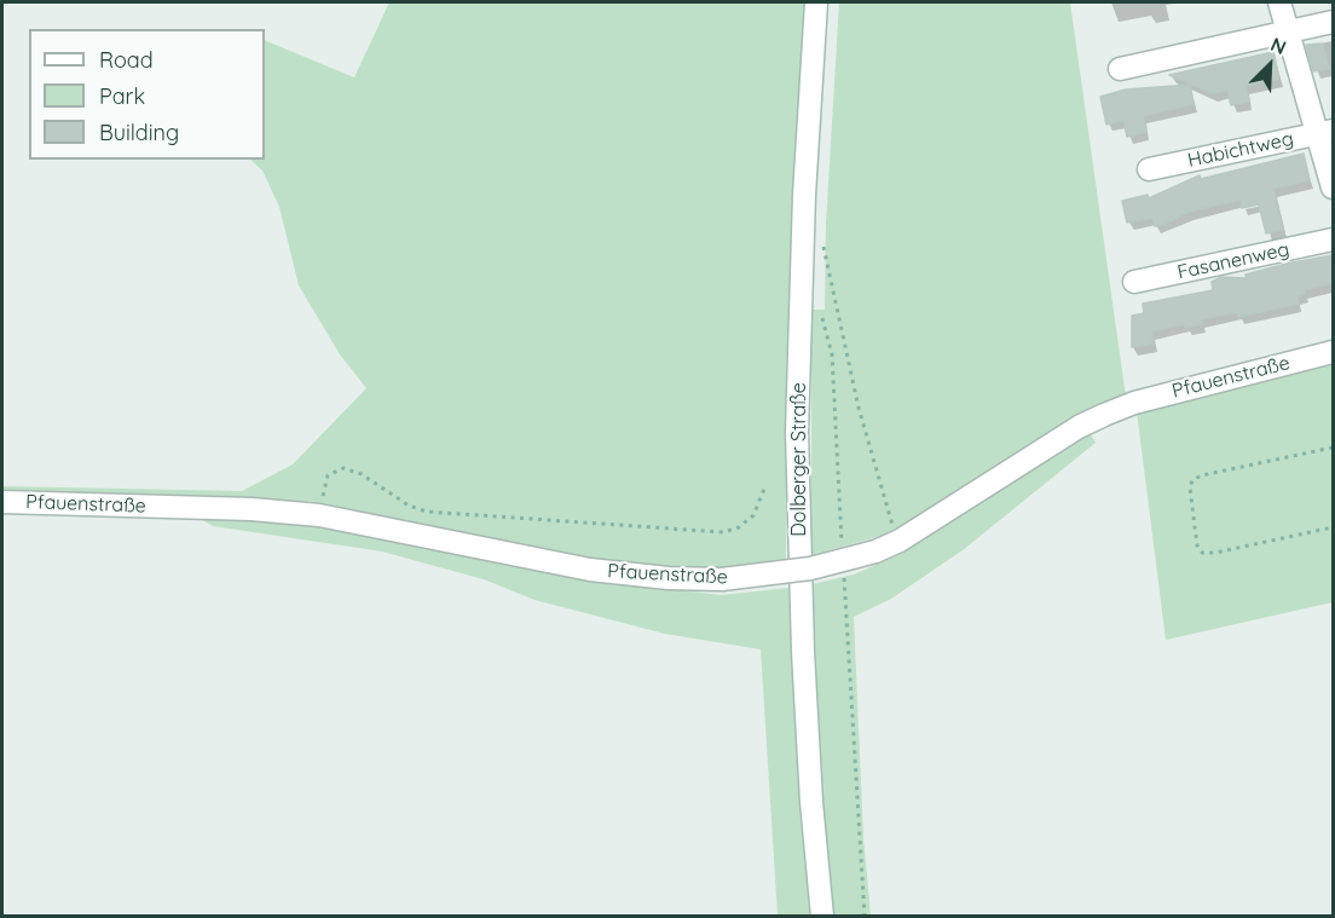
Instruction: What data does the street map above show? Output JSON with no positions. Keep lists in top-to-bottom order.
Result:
{
  "streets": {
    "street": [
      "Habichtweg",
      "Fasanenweg",
      "Pfauenstraße",
      "Dolberger Straße"
    ]
  },
  "legend": ["Road", "Park", "Building"],
  "north": "top right"
}
